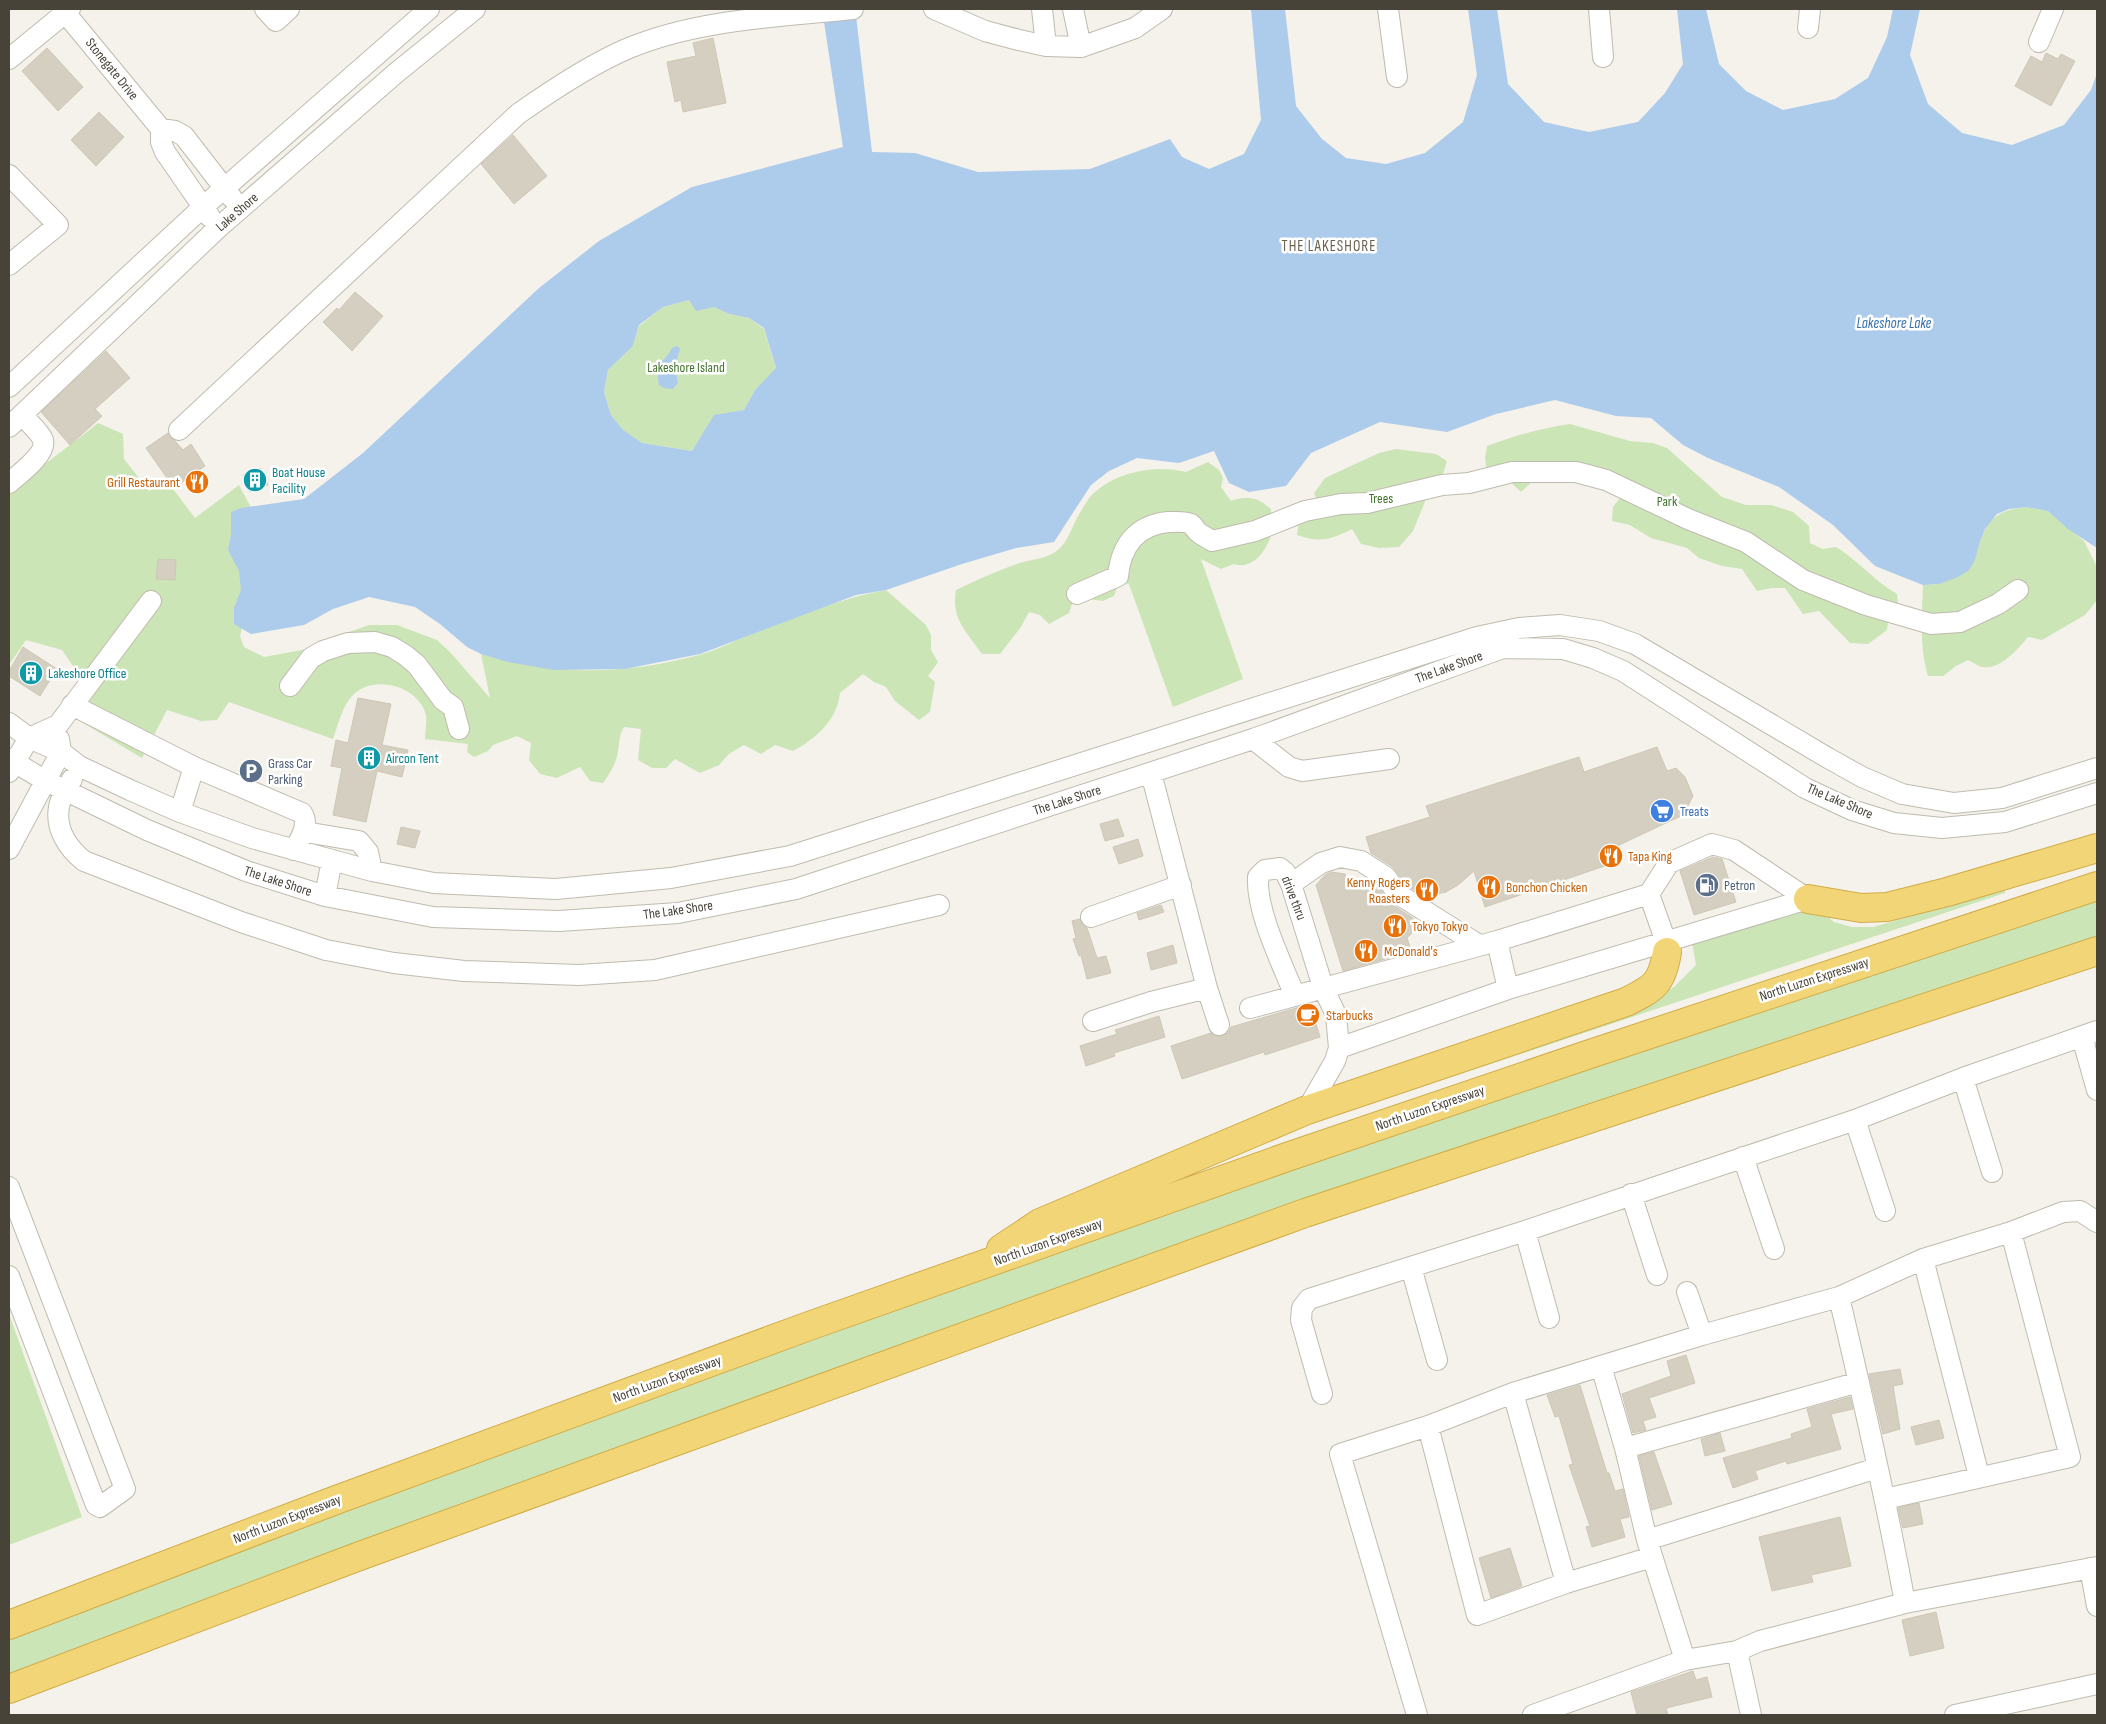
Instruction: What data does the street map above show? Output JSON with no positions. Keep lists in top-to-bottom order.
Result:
{
  "streets": {
    "highway": ["North Luzon Expressway"],
    "street": [
      "Stonegate Drive",
      "Lake Shore",
      "The Lake Shore",
      "drive thru"
    ]
  },
  "crossings": [
    ["Stonegate Drive", "Lake Shore"]
  ],
  "districts": ["THE LAKESHORE"],
  "water": ["Lakeshore Lake"],
  "parks": ["Lakeshore Island", "Trees", "Park"],
  "places": {
    "building": ["Boat House Facility", "Lakeshore Office", "Aircon Tent"],
    "restaurant": [
      "Grill Restaurant",
      "Tapa King",
      "Bonchon Chicken",
      "Kenny Rogers Roasters",
      "Tokyo Tokyo",
      "McDonald's"
    ],
    "parking": ["Grass Car Parking"],
    "supermarket": ["Treats"],
    "fuel station": ["Petron"],
    "cafe": ["Starbucks"]
  }
}
